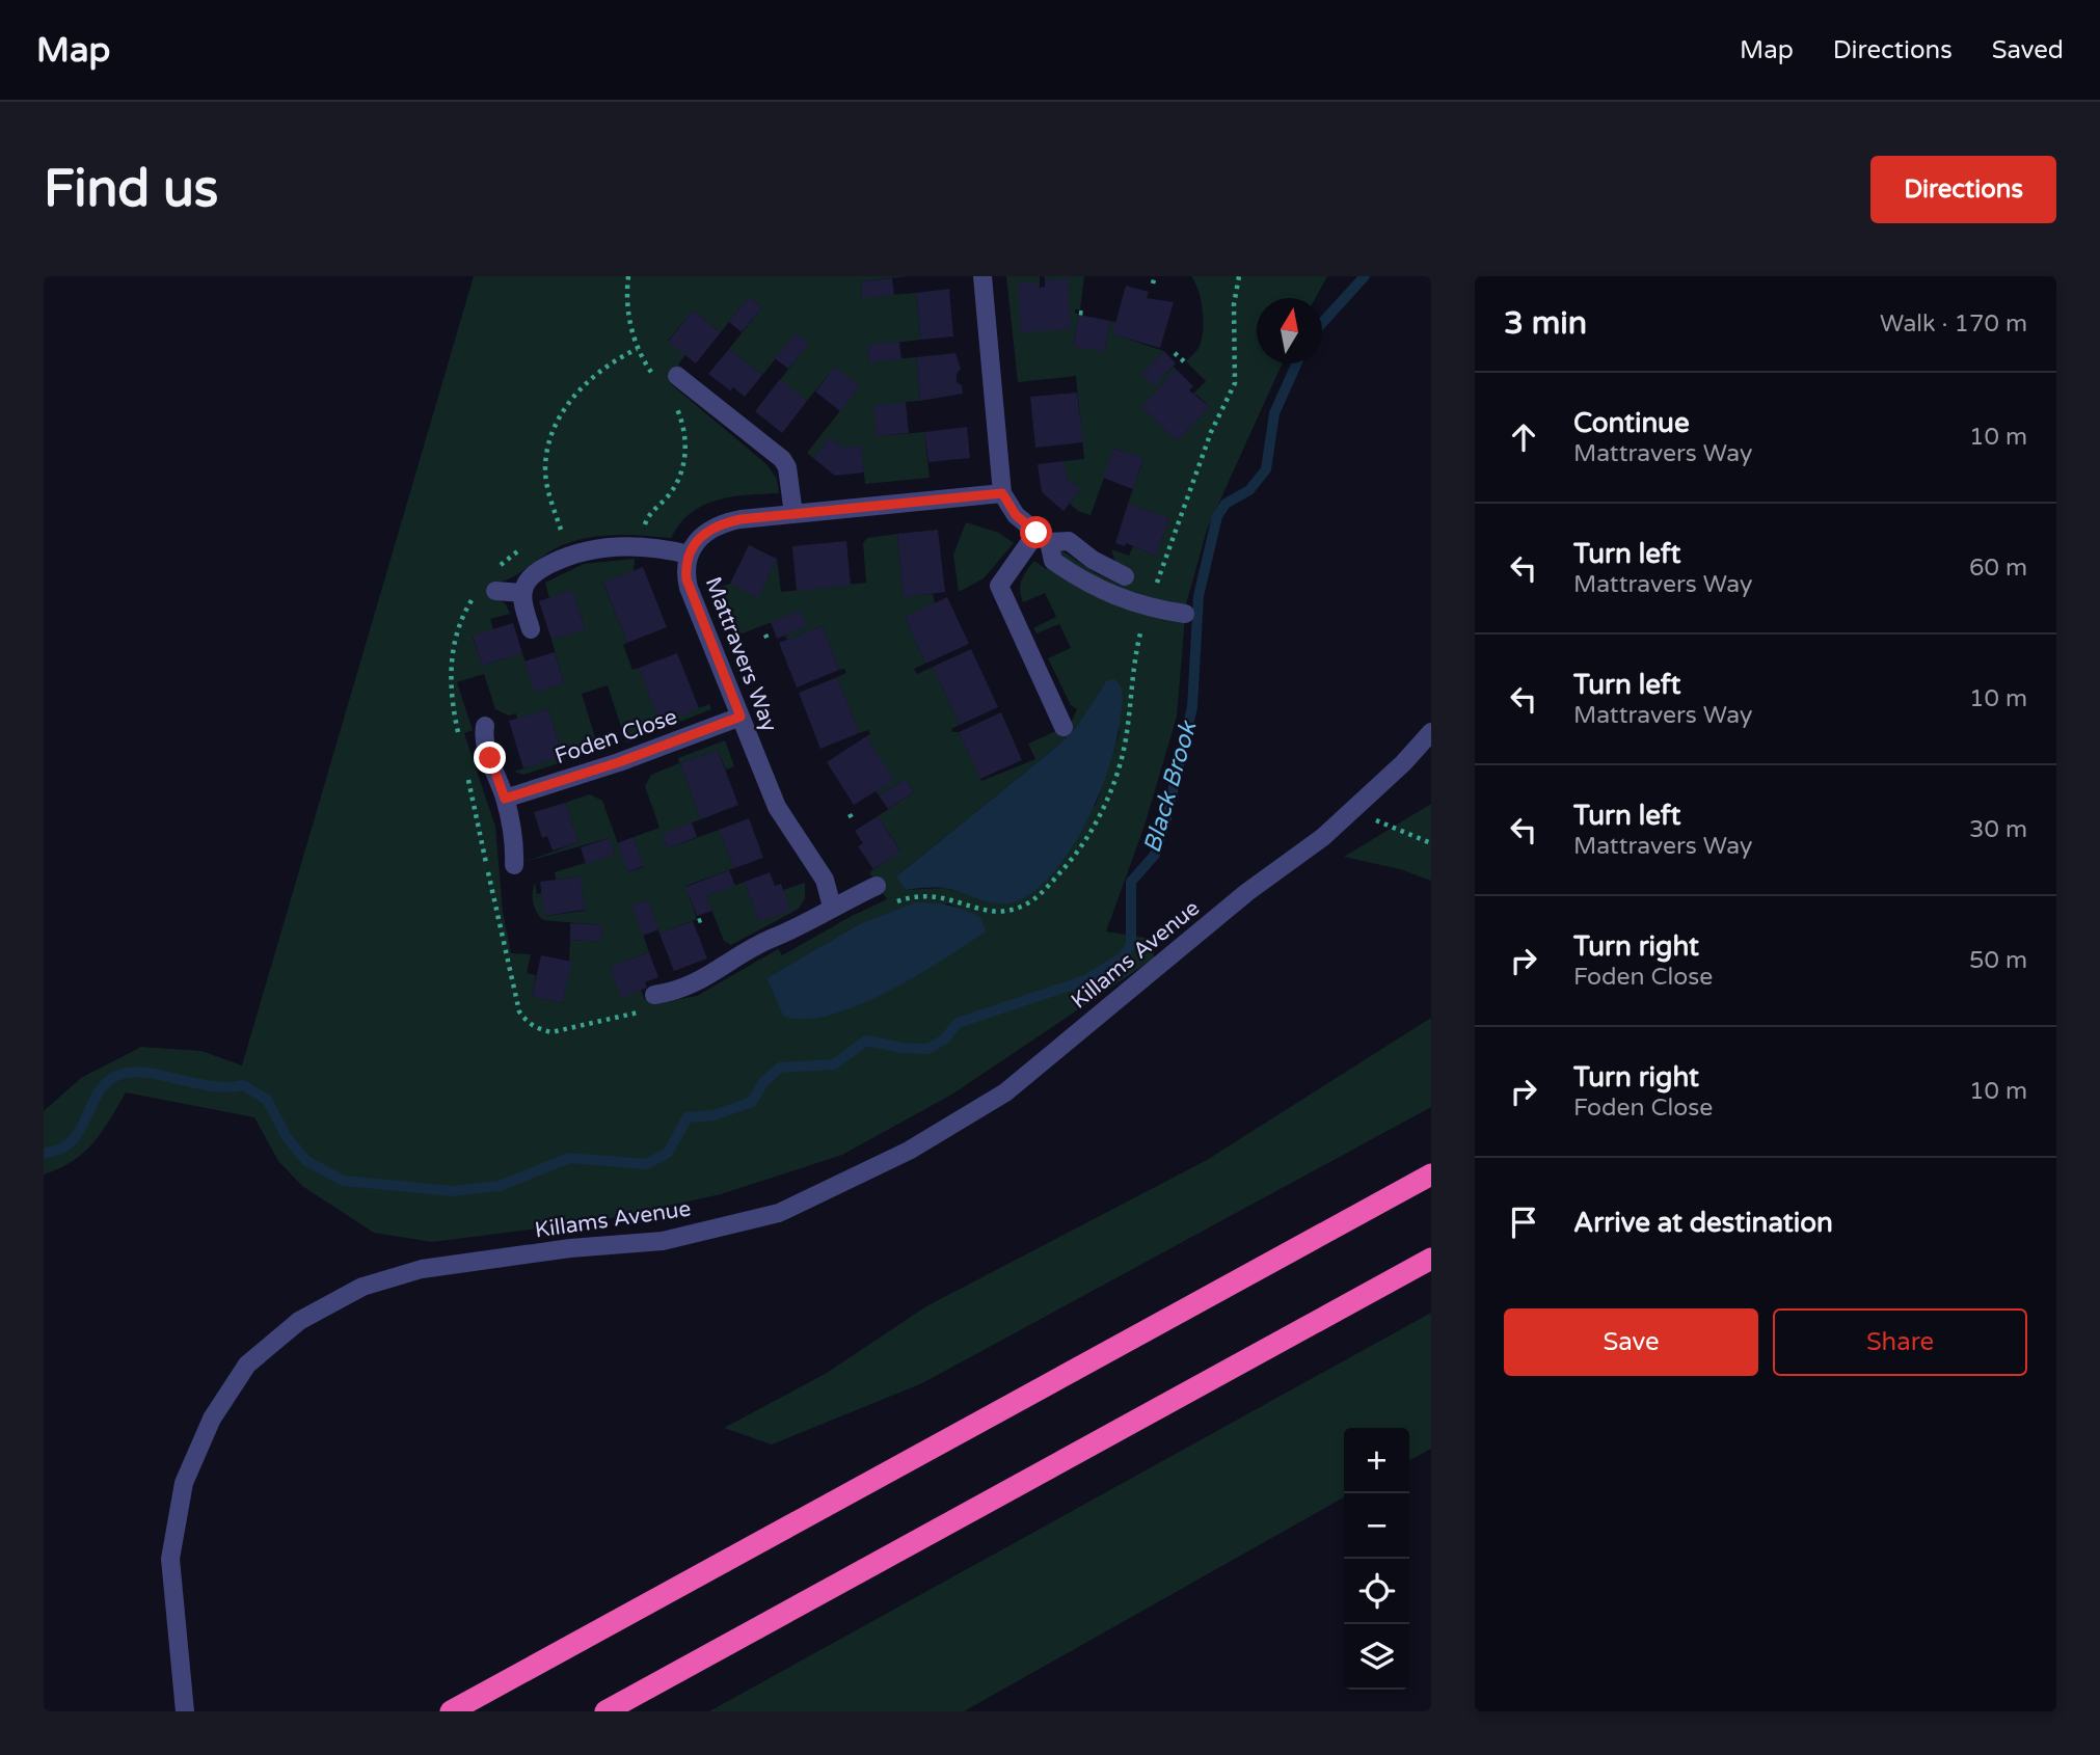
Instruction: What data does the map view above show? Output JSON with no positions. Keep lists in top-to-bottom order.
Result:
{
  "streets": {
    "street": ["Mattravers Way", "Foden Close", "Killams Avenue"]
  },
  "crossings": [
    ["Mattravers Way", "Foden Close"]
  ],
  "water": ["Black Brook"],
  "north": "top",
  "page": {
    "header": "Map",
    "nav": ["Map", "Directions", "Saved"],
    "buttons": [
      "Directions",
      ["Save", "Share"]
    ],
    "title": "Find us",
    "heading": ["3 min", "Walk · 170 m"],
    "list": [
      ["Continue", "Mattravers Way", "10 m"],
      ["Turn left", "Mattravers Way", "60 m"],
      ["Turn left", "Mattravers Way", "10 m"],
      ["Turn left", "Mattravers Way", "30 m"],
      ["Turn right", "Foden Close", "50 m"],
      ["Turn right", "Foden Close", "10 m"],
      "Arrive at destination"
    ],
    "map_buttons": ["+", "−"]
  }
}
